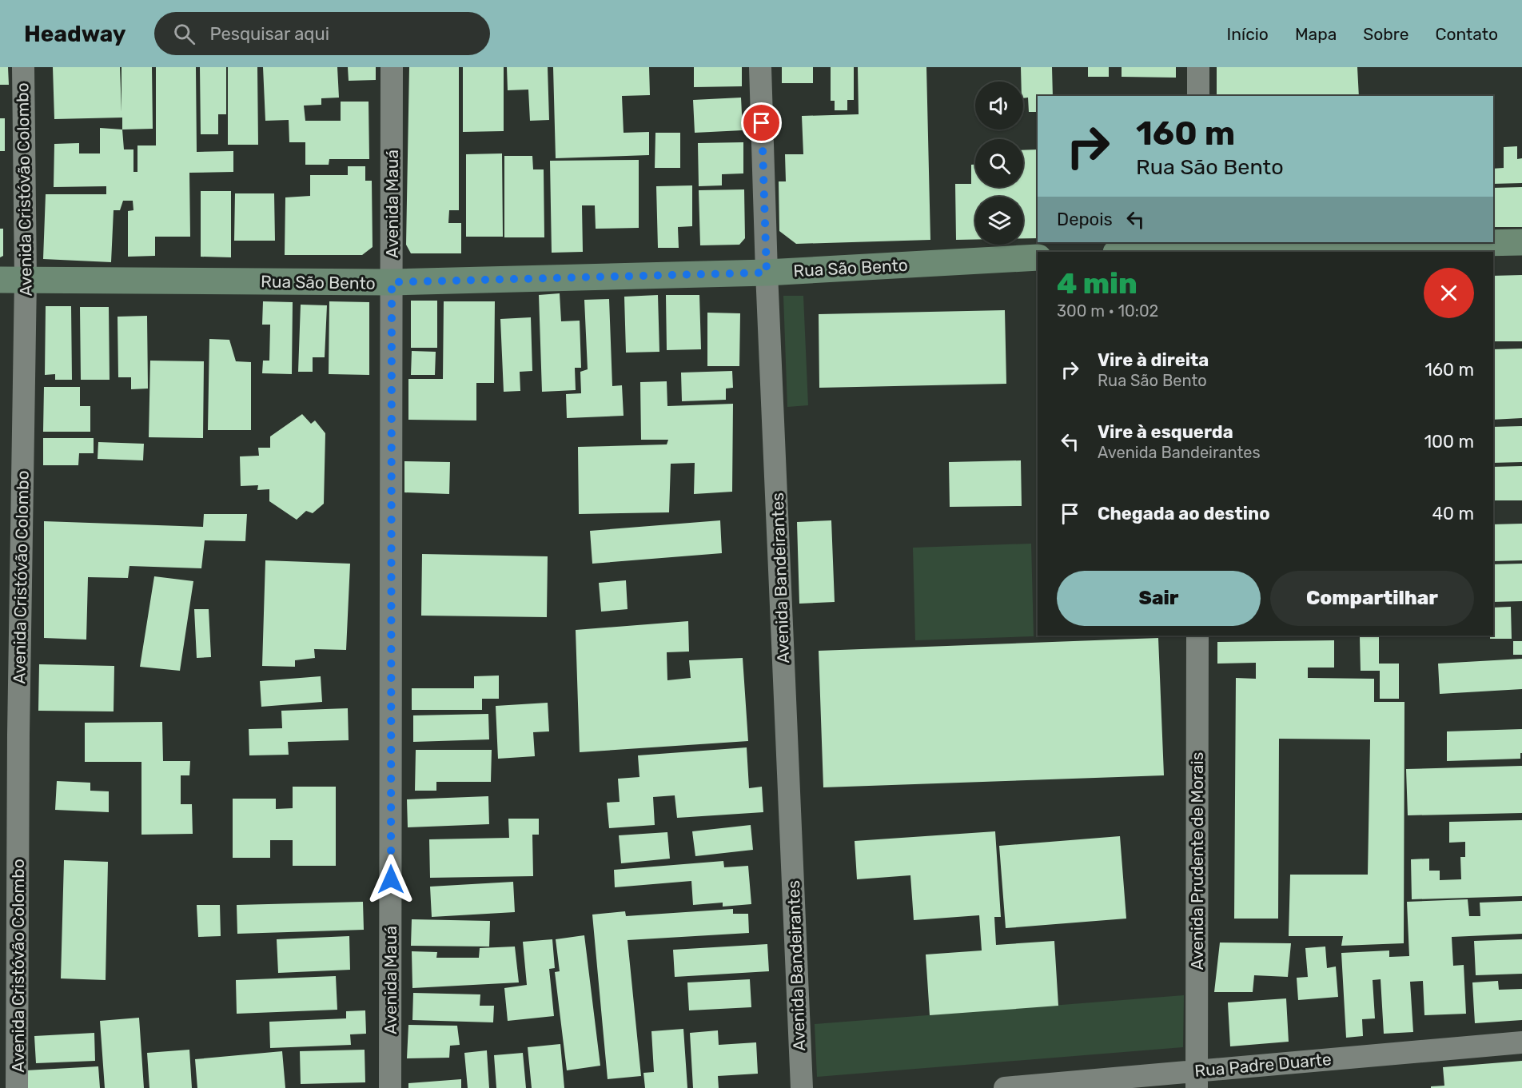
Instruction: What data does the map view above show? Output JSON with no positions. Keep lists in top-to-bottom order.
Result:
{
  "streets": {
    "street": [
      "Avenida Cristóvão Colombo",
      "Avenida Mauá",
      "Rua São Bento",
      "Avenida Bandeirantes",
      "Avenida Prudente de Morais",
      "Rua Padre Duarte"
    ]
  },
  "crossings": [
    ["Avenida Cristóvão Colombo", "Rua São Bento"],
    ["Avenida Mauá", "Rua São Bento"],
    ["Rua São Bento", "Avenida Bandeirantes"],
    ["Avenida Prudente de Morais", "Rua Padre Duarte"]
  ],
  "page": {
    "header": "Headway",
    "search": "Pesquisar aqui",
    "nav": [
      "Início",
      "Mapa",
      "Sobre",
      "Contato"
    ],
    "turn": ["160 m", "Rua São Bento"],
    "then": "Depois",
    "heading": ["4 min", "300 m · 10:02"],
    "list": [
      {
        "name": "Vire à direita",
        "note": "Rua São Bento",
        "value": "160 m"
      },
      {
        "name": "Vire à esquerda",
        "note": "Avenida Bandeirantes",
        "value": "100 m"
      },
      {
        "name": "Chegada ao destino",
        "value": "40 m"
      }
    ],
    "buttons": ["Sair", "Compartilhar"]
  }
}
